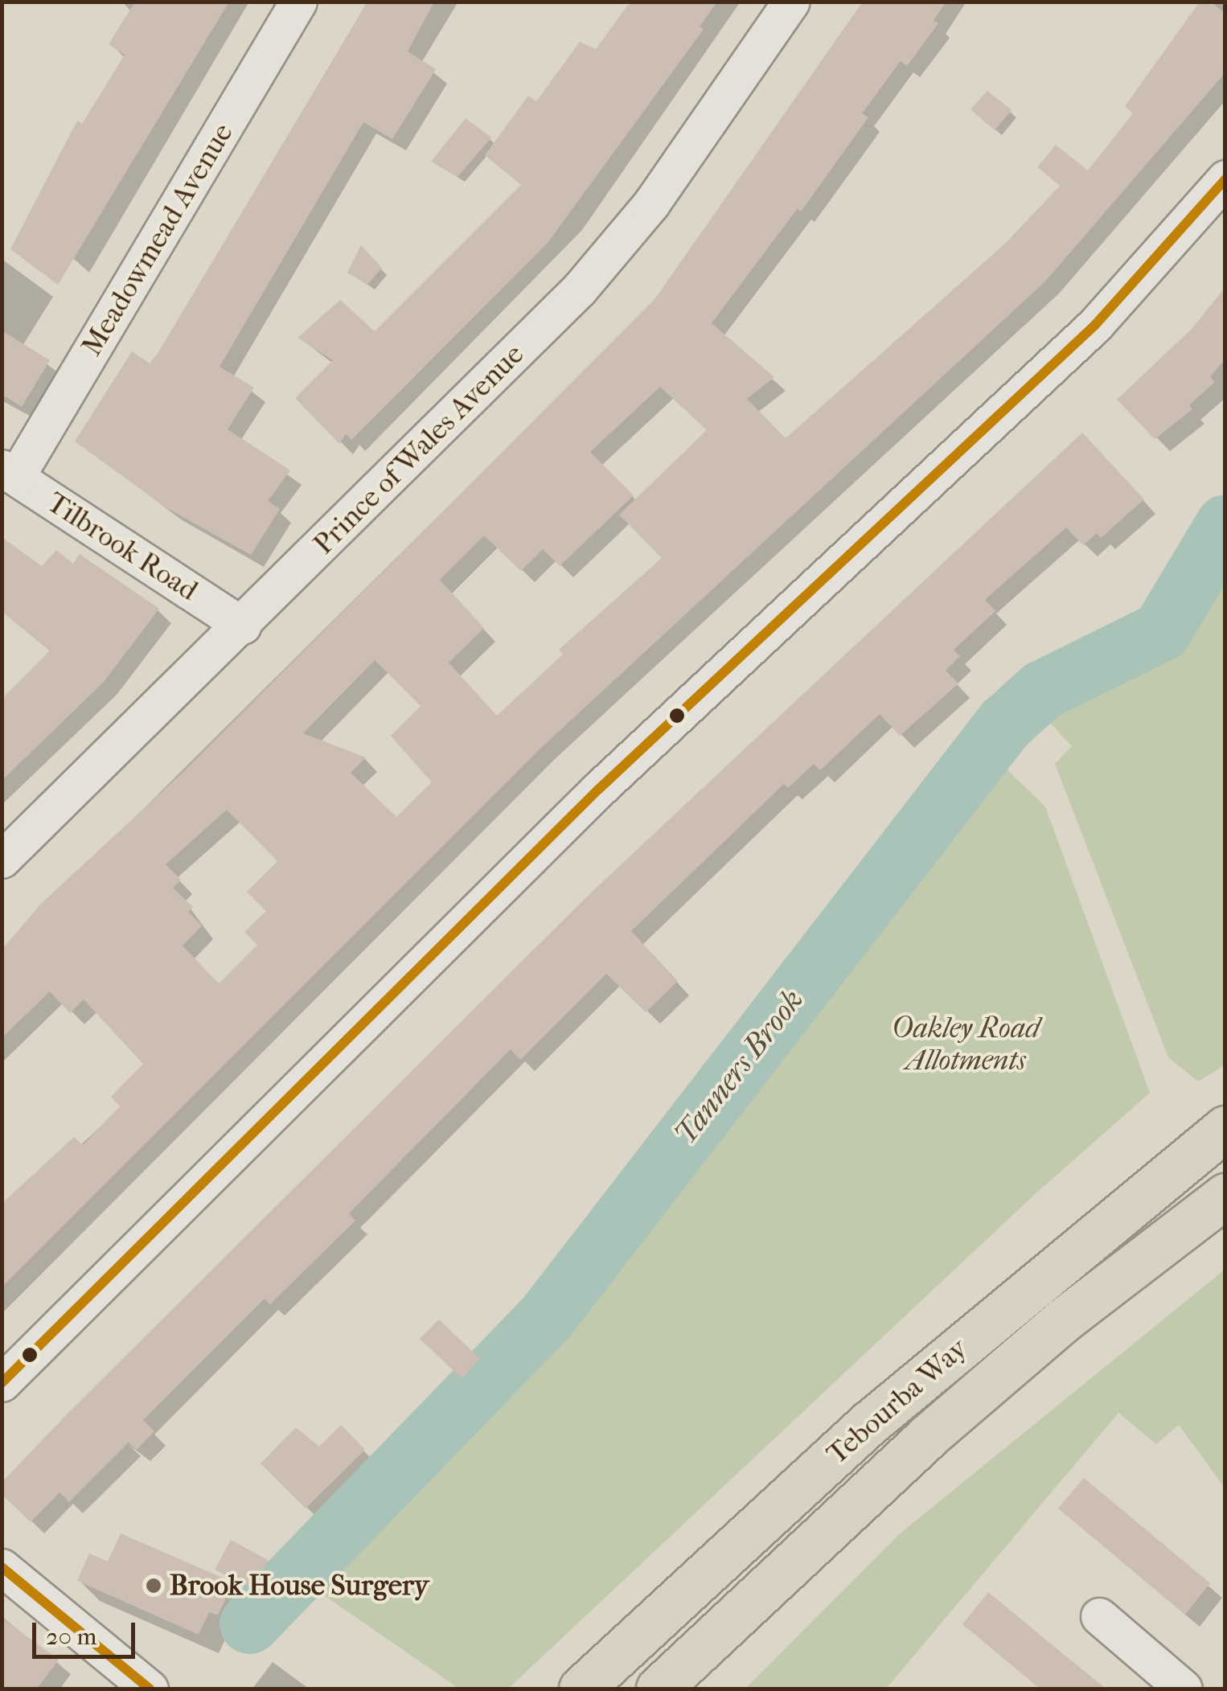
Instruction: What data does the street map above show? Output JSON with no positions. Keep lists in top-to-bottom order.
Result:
{
  "streets": {
    "main road": ["Tebourba Way"],
    "street": ["Meadowmead Avenue", "Prince of Wales Avenue", "Tilbrook Road"]
  },
  "crossings": [
    ["Meadowmead Avenue", "Tilbrook Road"],
    ["Prince of Wales Avenue", "Tilbrook Road"]
  ],
  "water": ["Tanners Brook"],
  "parks": ["Oakley Road Allotments"],
  "places": ["Brook House Surgery"],
  "scale_bar": "20 m"
}
